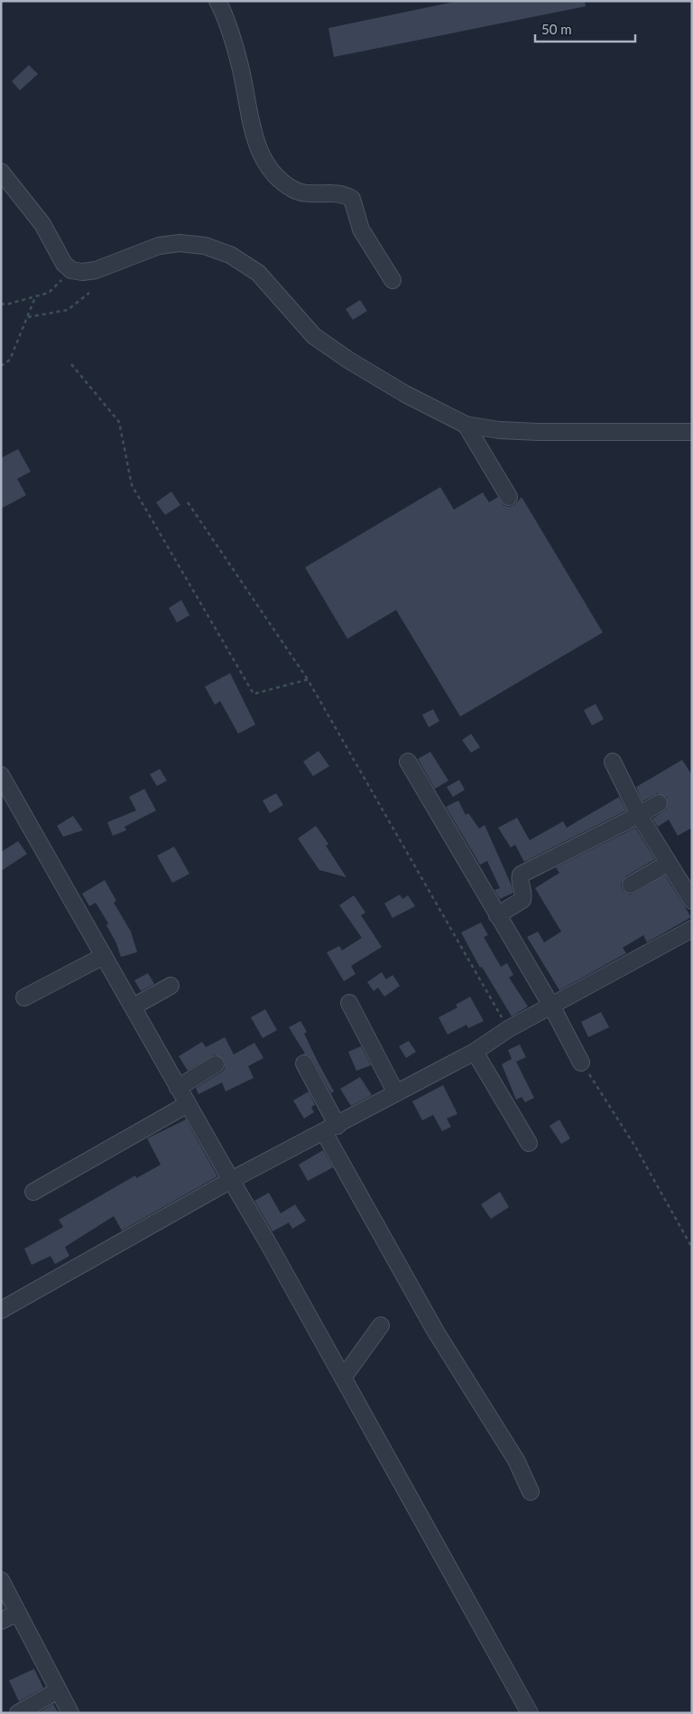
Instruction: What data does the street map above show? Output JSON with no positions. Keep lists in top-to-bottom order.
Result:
{
  "scale_bar": "50 m"
}
